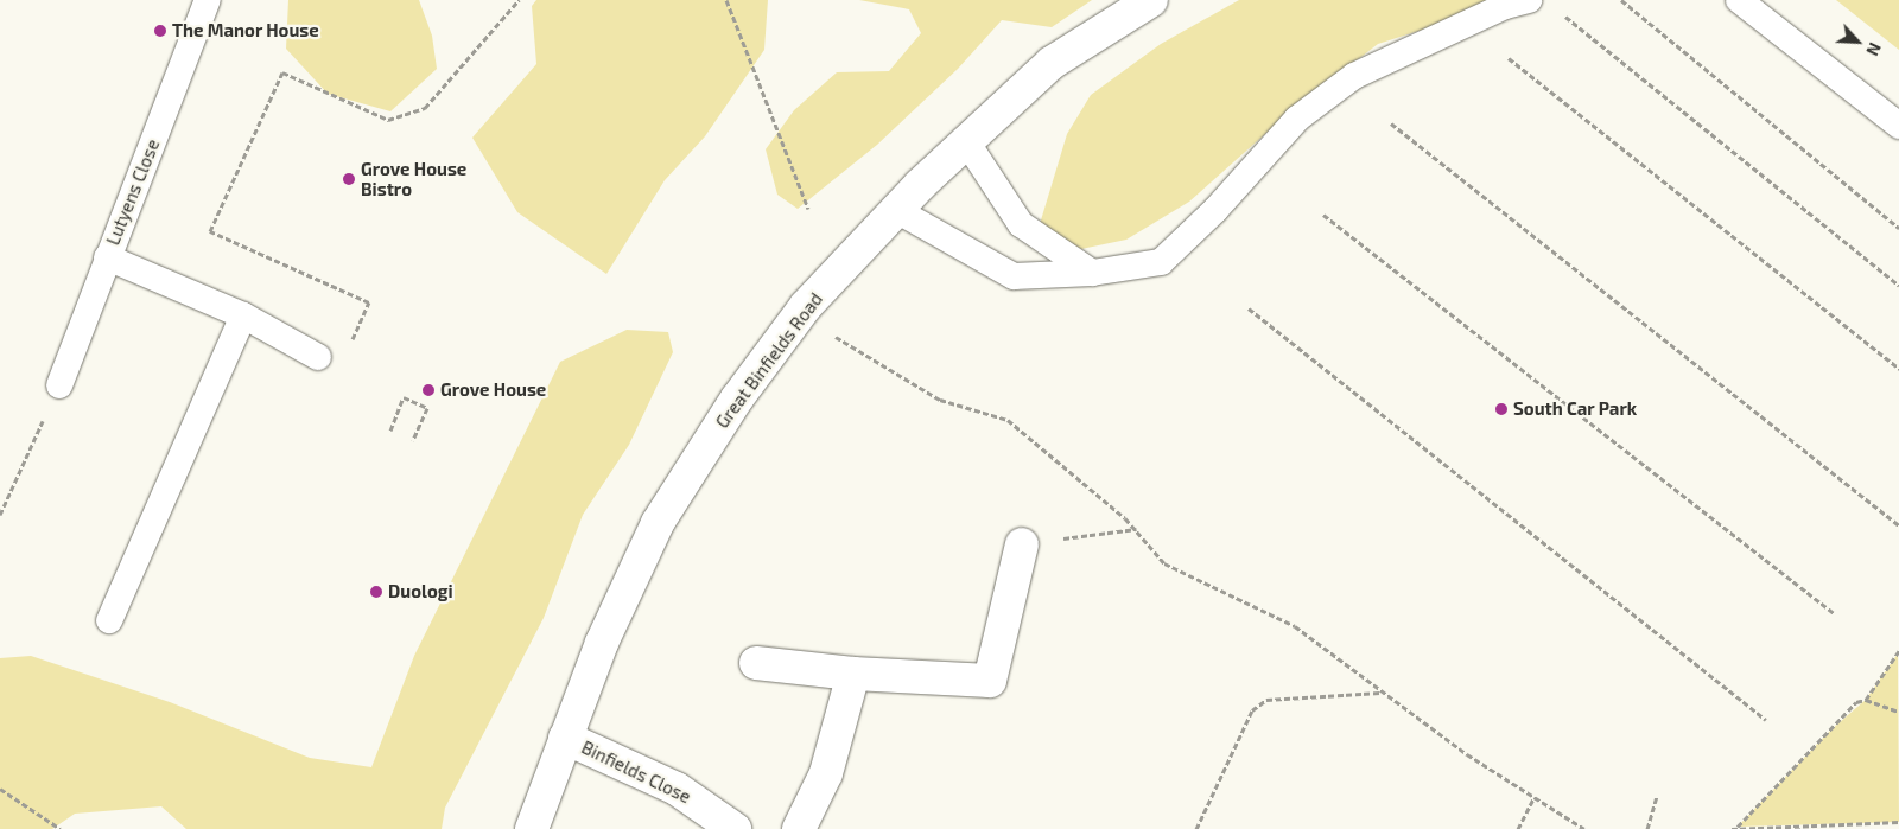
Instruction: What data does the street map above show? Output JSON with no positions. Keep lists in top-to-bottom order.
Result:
{
  "streets": {
    "street": ["Great Binfields Road", "Binfields Close"],
    "lane": ["Lutyens Close"]
  },
  "crossings": [
    ["Great Binfields Road", "Binfields Close"]
  ],
  "places": [
    "The Manor House",
    "Grove House Bistro",
    "Grove House",
    "South Car Park",
    "Duologi"
  ],
  "north": "bottom right"
}
